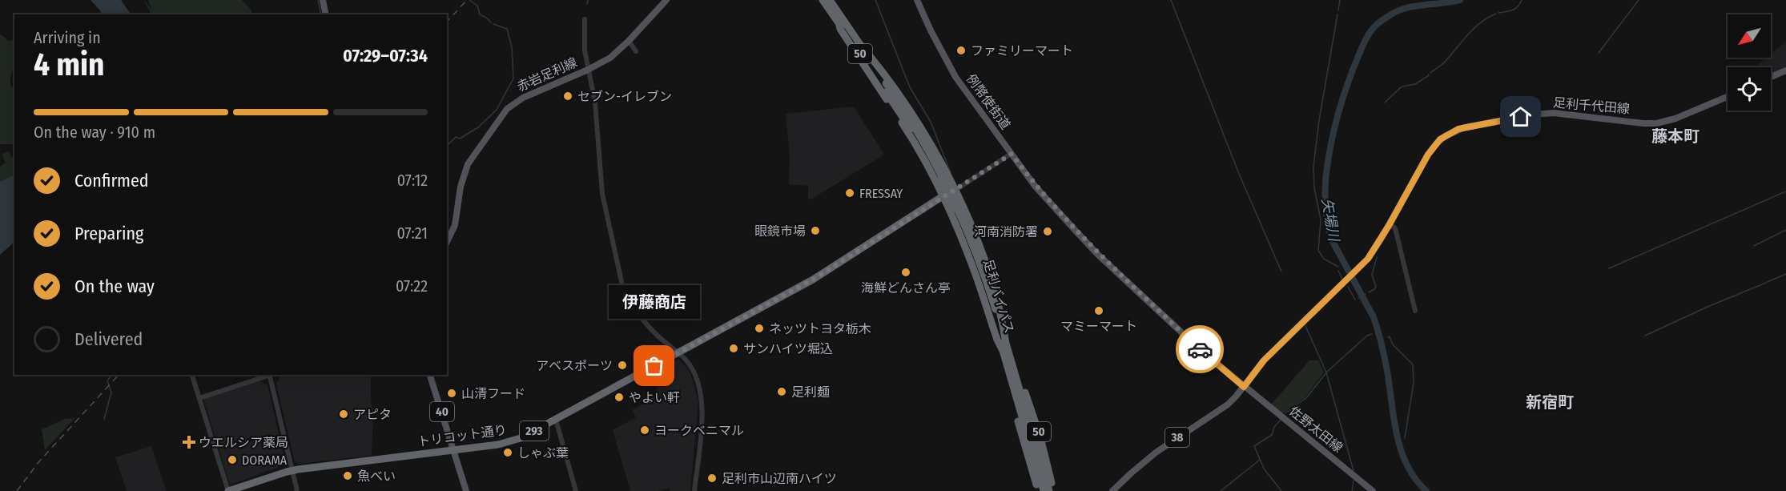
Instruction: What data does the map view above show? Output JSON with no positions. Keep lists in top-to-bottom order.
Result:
{
  "streets": {
    "highway": [
      "50",
      "足利バイパス",
      "293",
      "トリコット通り"
    ],
    "main road": [
      "赤岩足利線",
      "例幣使街道",
      "足利千代田線",
      "40",
      "佐野太田線",
      "38"
    ]
  },
  "crossings": [
    ["50", "足利バイパス"],
    ["50", "トリコット通り"],
    ["例幣使街道", "足利千代田線"],
    ["例幣使街道", "佐野太田線"],
    ["足利千代田線", "佐野太田線"],
    ["40", "トリコット通り"]
  ],
  "districts": ["藤本町", "新宿町"],
  "water": ["矢場川"],
  "places": {
    "other": [
      "ファミリーマート",
      "セブン-イレブン",
      "FRESSAY",
      "眼鏡市場",
      "河南消防署",
      "海鮮どんさん亭",
      "マミーマート",
      "ネッツトヨタ栃木",
      "サンハイツ堀込",
      "アベスポーツ",
      "伊藤商店",
      "足利麺",
      "山清フード",
      "やよい軒",
      "アピタ",
      "ヨークベニマル",
      "しゃぶ葉",
      "DORAMA",
      "魚べい",
      "足利市山辺南ハイツ"
    ],
    "health": ["ウエルシア薬局"]
  },
  "north": "bottom left",
  "page": {
    "heading": ["4 min", "Arriving in", "07:29–07:34"],
    "bar": "On the way · 910 m",
    "list": [
      ["Confirmed", "07:12"],
      ["Preparing", "07:21"],
      ["On the way", "07:22"],
      "Delivered"
    ],
    "bubble": "伊藤商店"
  }
}
